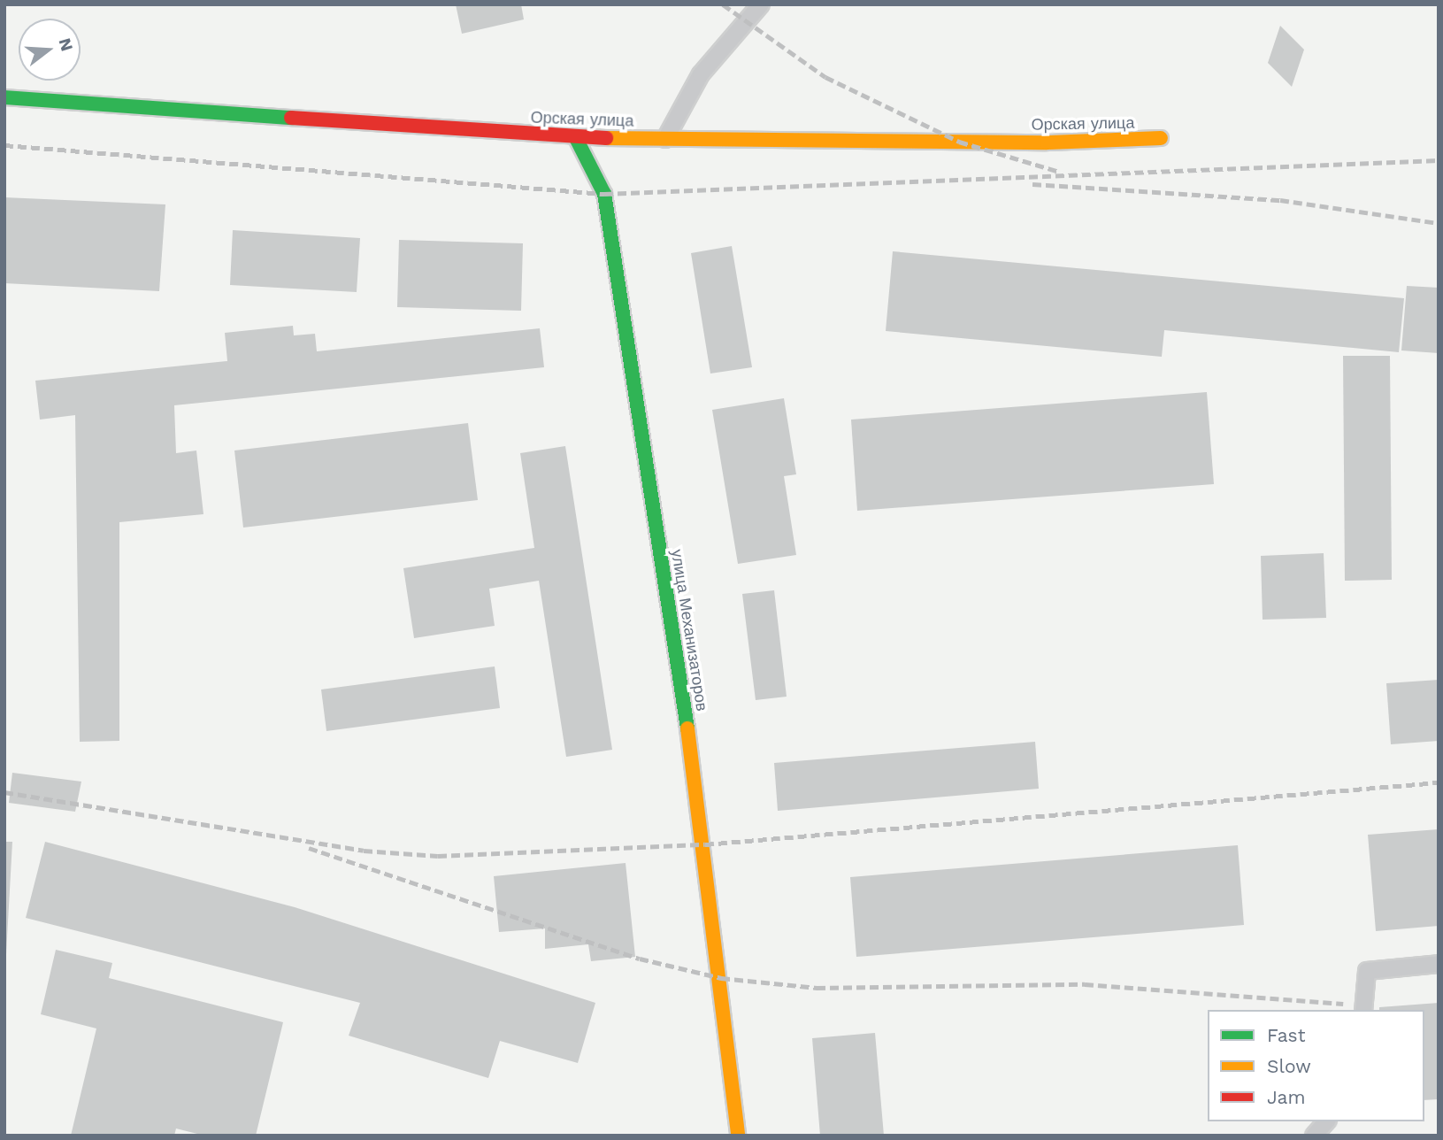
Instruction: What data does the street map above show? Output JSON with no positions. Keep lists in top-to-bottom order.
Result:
{
  "streets": {
    "street": ["Орская улица", "улица Механизаторов"]
  },
  "crossings": [
    ["Орская улица", "улица Механизаторов"]
  ],
  "legend": ["Fast", "Slow", "Jam"],
  "north": "right"
}
